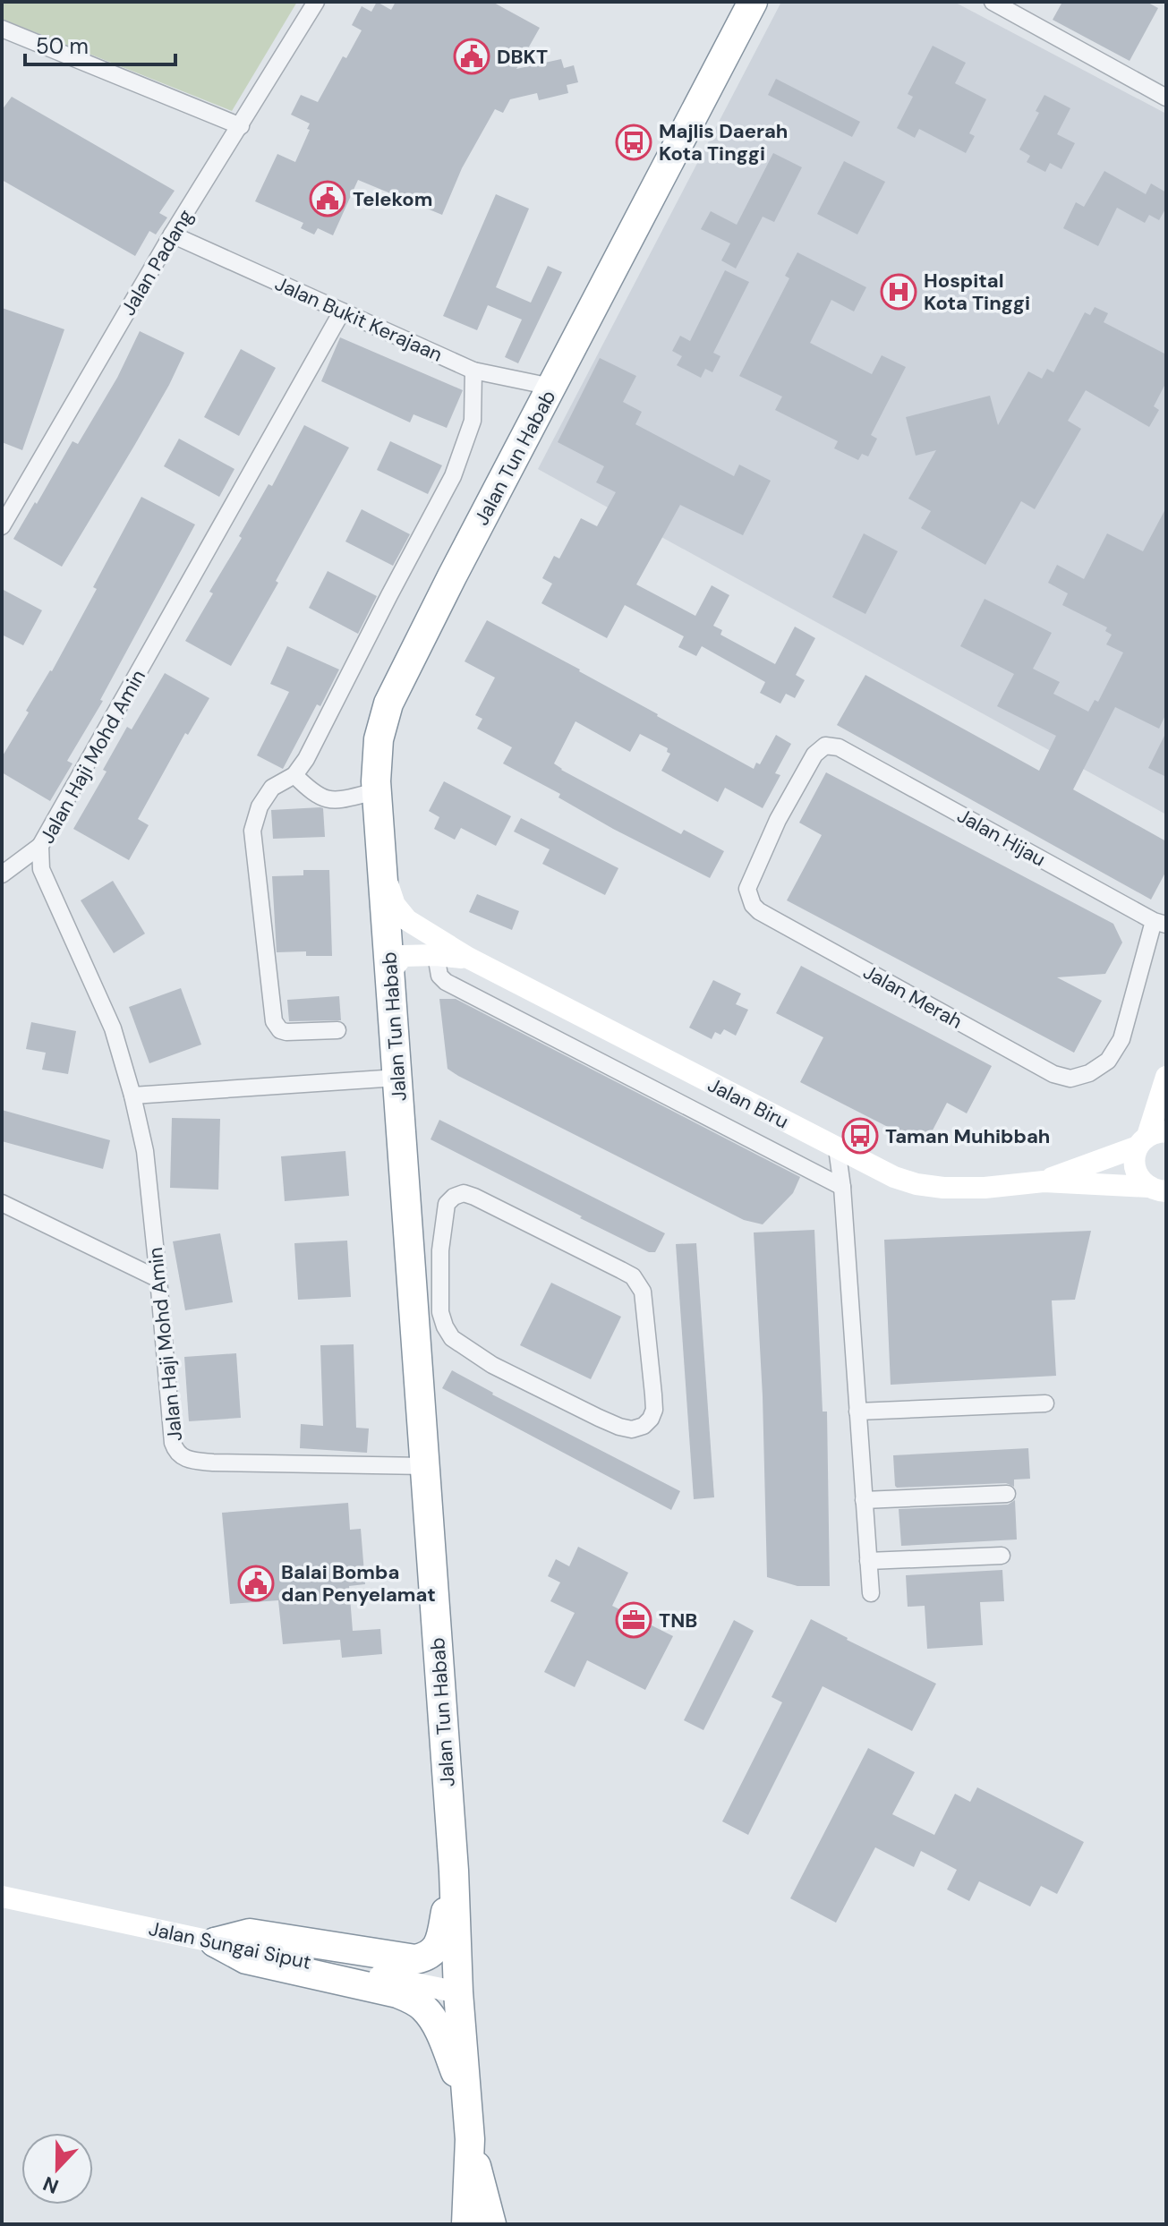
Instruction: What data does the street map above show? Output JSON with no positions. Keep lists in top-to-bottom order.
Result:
{
  "streets": {
    "highway": ["Jalan Tun Habab"],
    "street": [
      "Jalan Padang",
      "Jalan Bukit Kerajaan",
      "Jalan Haji Mohd Amin",
      "Jalan Hijau",
      "Jalan Merah",
      "Jalan Biru",
      "Jalan Sungai Siput"
    ]
  },
  "crossings": [
    ["Jalan Padang", "Jalan Bukit Kerajaan"],
    ["Jalan Bukit Kerajaan", "Jalan Tun Habab"],
    ["Jalan Bukit Kerajaan", "Jalan Haji Mohd Amin"],
    ["Jalan Tun Habab", "Jalan Haji Mohd Amin"],
    ["Jalan Tun Habab", "Jalan Biru"],
    ["Jalan Tun Habab", "Jalan Sungai Siput"],
    ["Jalan Hijau", "Jalan Merah"]
  ],
  "places": {
    "public building": ["DBKT", "Telekom", "Balai Bomba dan Penyelamat"],
    "bus stop": ["Majlis Daerah Kota Tinggi", "Taman Muhibbah"],
    "hospital": ["Hospital Kota Tinggi"],
    "office": ["TNB"]
  },
  "scale_bar": "50 m",
  "north": "bottom"
}
